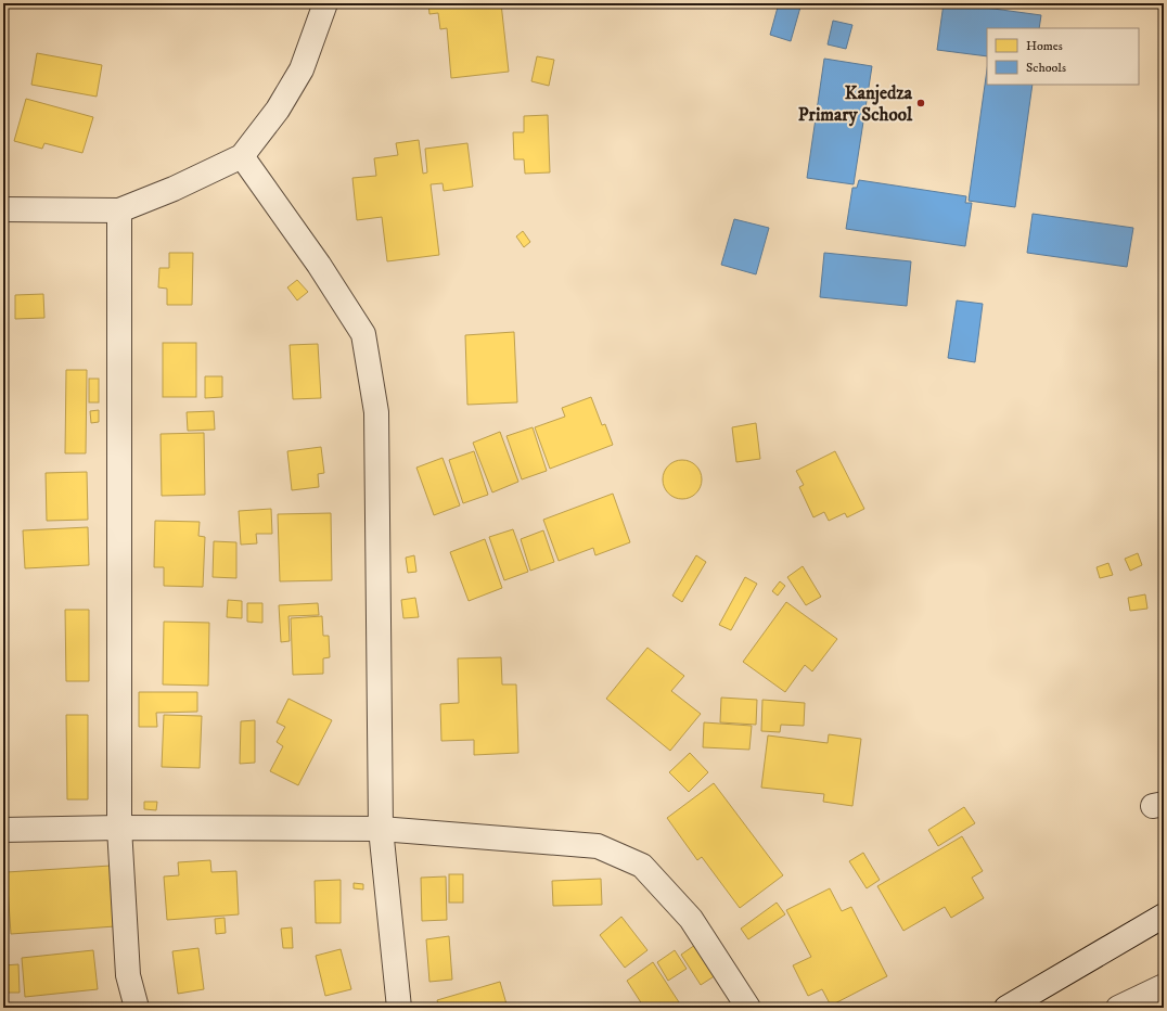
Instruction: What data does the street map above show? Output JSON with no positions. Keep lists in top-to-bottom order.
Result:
{
  "places": ["Kanjedza Primary School"],
  "legend": ["Homes", "Schools"]
}
